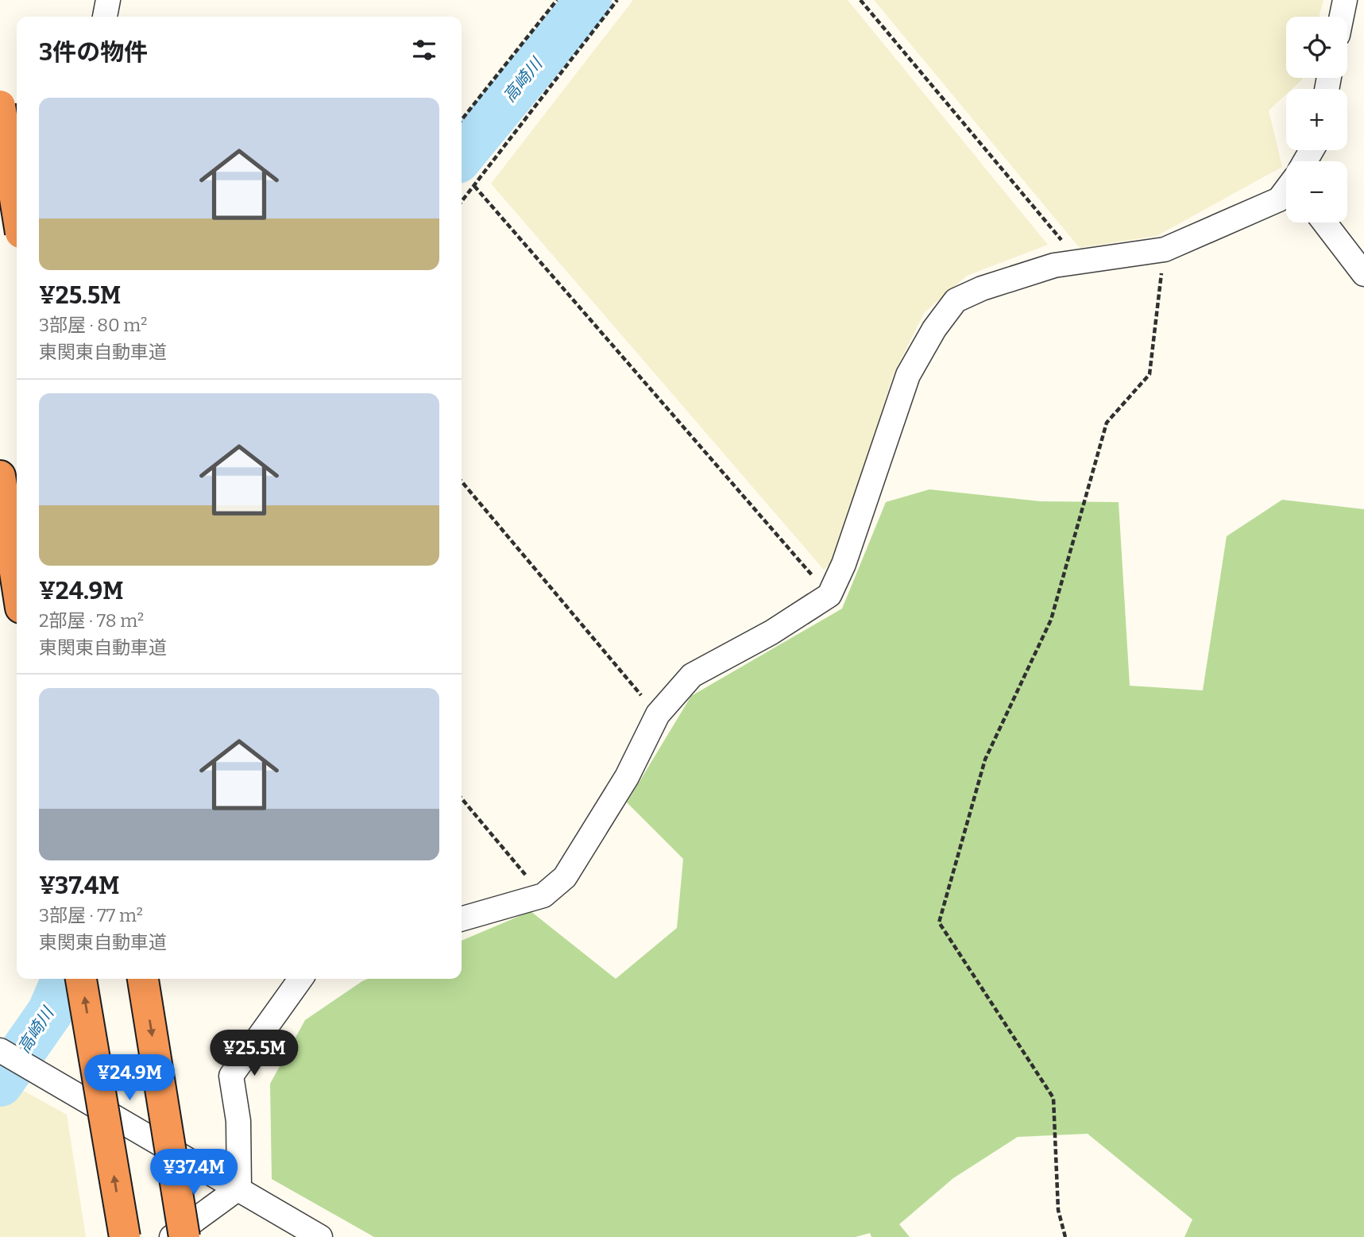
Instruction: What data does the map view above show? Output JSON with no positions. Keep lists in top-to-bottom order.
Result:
{
  "water": ["高崎川"],
  "page": {
    "map_buttons": ["+", "−"],
    "heading": "3件の物件",
    "list": [
      {
        "name": "¥25.5M",
        "note": "3部屋 · 80 m² · 東関東自動車道"
      },
      {
        "name": "¥24.9M",
        "note": "2部屋 · 78 m² · 東関東自動車道"
      },
      {
        "name": "¥37.4M",
        "note": "3部屋 · 77 m² · 東関東自動車道"
      }
    ],
    "price": ["¥25.5M", "¥24.9M", "¥37.4M"]
  }
}
